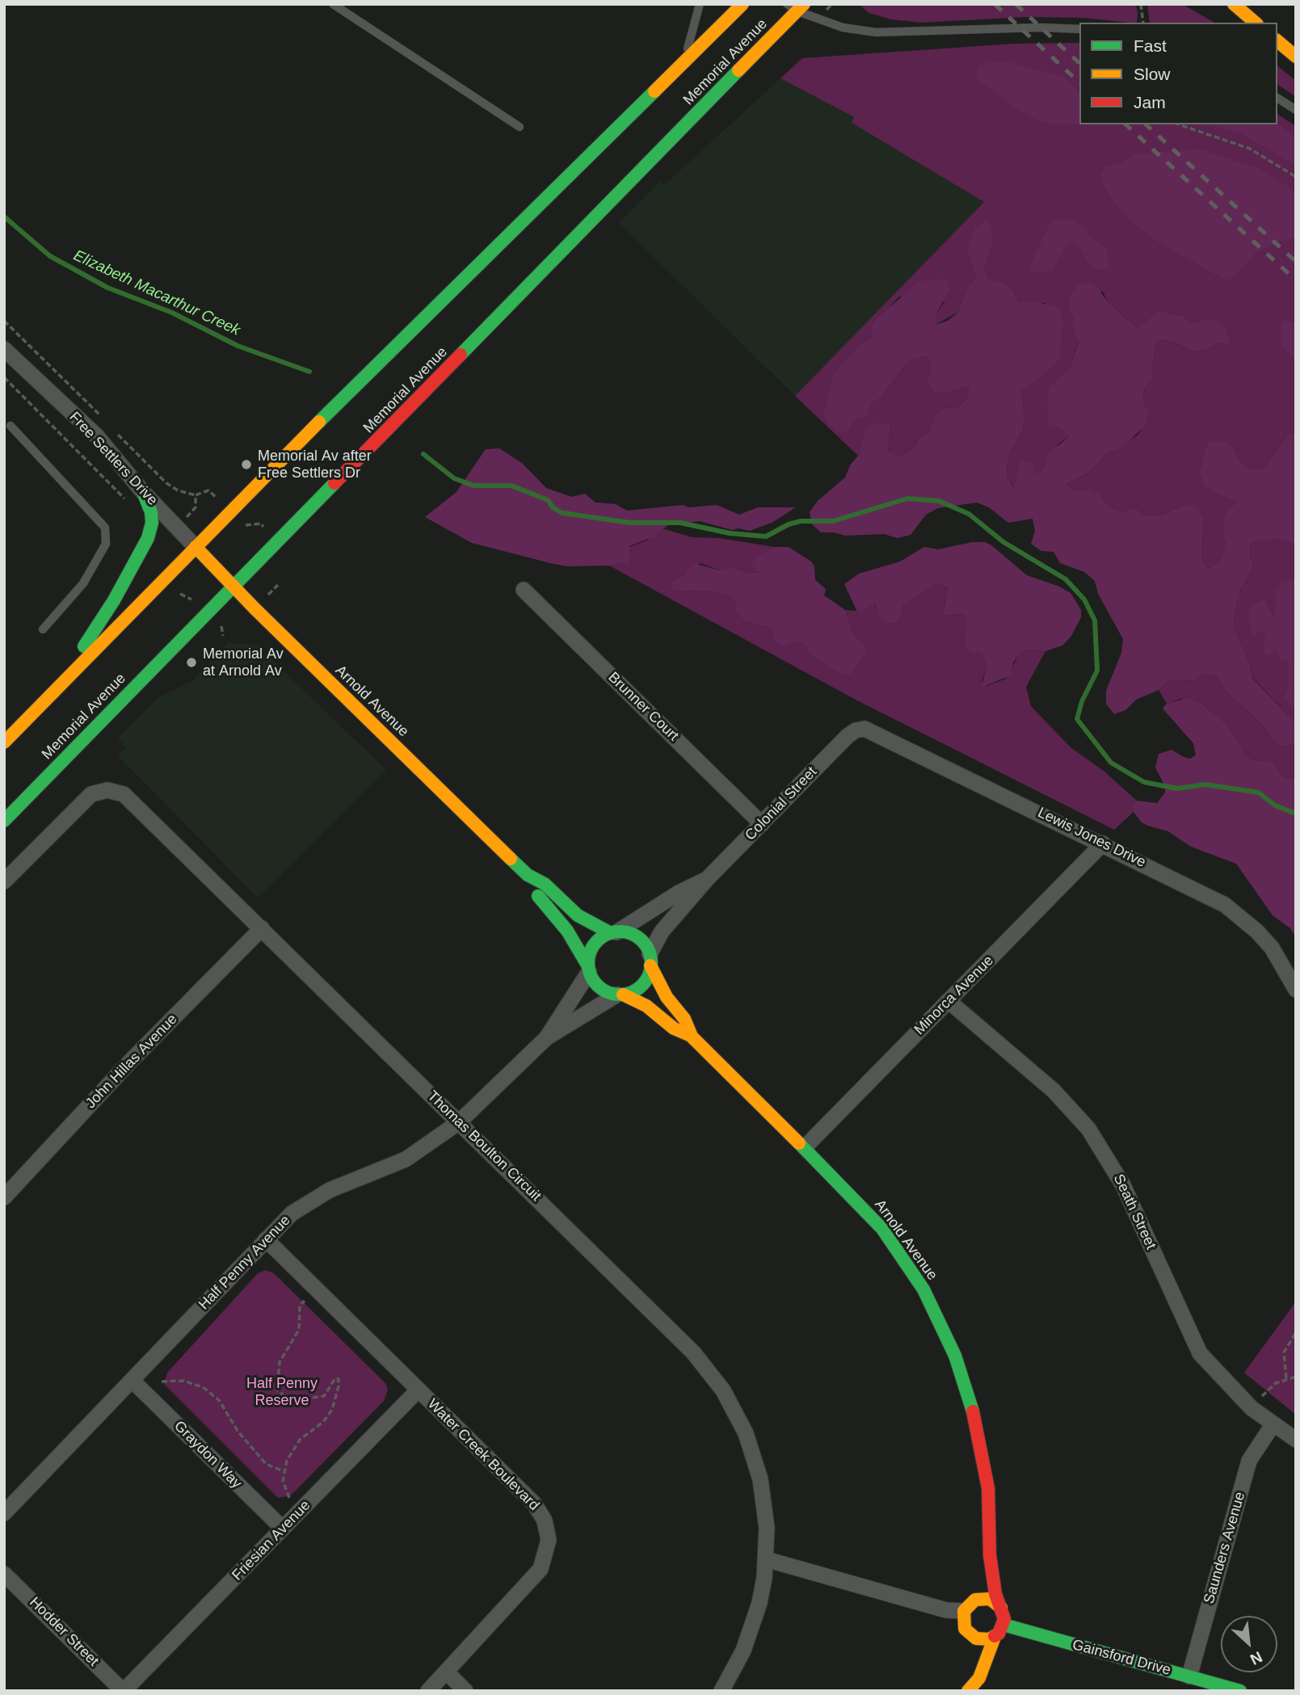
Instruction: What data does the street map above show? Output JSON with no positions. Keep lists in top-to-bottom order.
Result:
{
  "streets": {
    "main road": ["Memorial Avenue", "Arnold Avenue", "Gainsford Drive"],
    "street": [
      "Free Settlers Drive",
      "Brunner Court",
      "Colonial Street",
      "Lewis Jones Drive",
      "Minorca Avenue",
      "John Hillas Avenue",
      "Thomas Boulton Circuit",
      "Seath Street",
      "Half Penny Avenue",
      "Graydon Way",
      "Water Creek Boulevard",
      "Friesian Avenue",
      "Saunders Avenue",
      "Hodder Street"
    ]
  },
  "crossings": [
    ["Memorial Avenue", "Free Settlers Drive"],
    ["Memorial Avenue", "Arnold Avenue"],
    ["Free Settlers Drive", "Arnold Avenue"],
    ["Arnold Avenue", "Colonial Street"],
    ["Arnold Avenue", "Minorca Avenue"],
    ["Arnold Avenue", "Half Penny Avenue"],
    ["Arnold Avenue", "Gainsford Drive"],
    ["Brunner Court", "Colonial Street"],
    ["Colonial Street", "Lewis Jones Drive"],
    ["Colonial Street", "Half Penny Avenue"],
    ["Lewis Jones Drive", "Minorca Avenue"],
    ["Minorca Avenue", "Seath Street"],
    ["John Hillas Avenue", "Thomas Boulton Circuit"],
    ["Thomas Boulton Circuit", "Half Penny Avenue"],
    ["Seath Street", "Saunders Avenue"],
    ["Half Penny Avenue", "Graydon Way"],
    ["Half Penny Avenue", "Water Creek Boulevard"],
    ["Graydon Way", "Friesian Avenue"],
    ["Water Creek Boulevard", "Friesian Avenue"],
    ["Friesian Avenue", "Hodder Street"],
    ["Saunders Avenue", "Gainsford Drive"]
  ],
  "water": ["Elizabeth Macarthur Creek"],
  "parks": ["Half Penny Reserve"],
  "places": ["Memorial Av after Free Settlers Dr", "Memorial Av at Arnold Av"],
  "legend": ["Fast", "Slow", "Jam"],
  "north": "bottom right"
}
